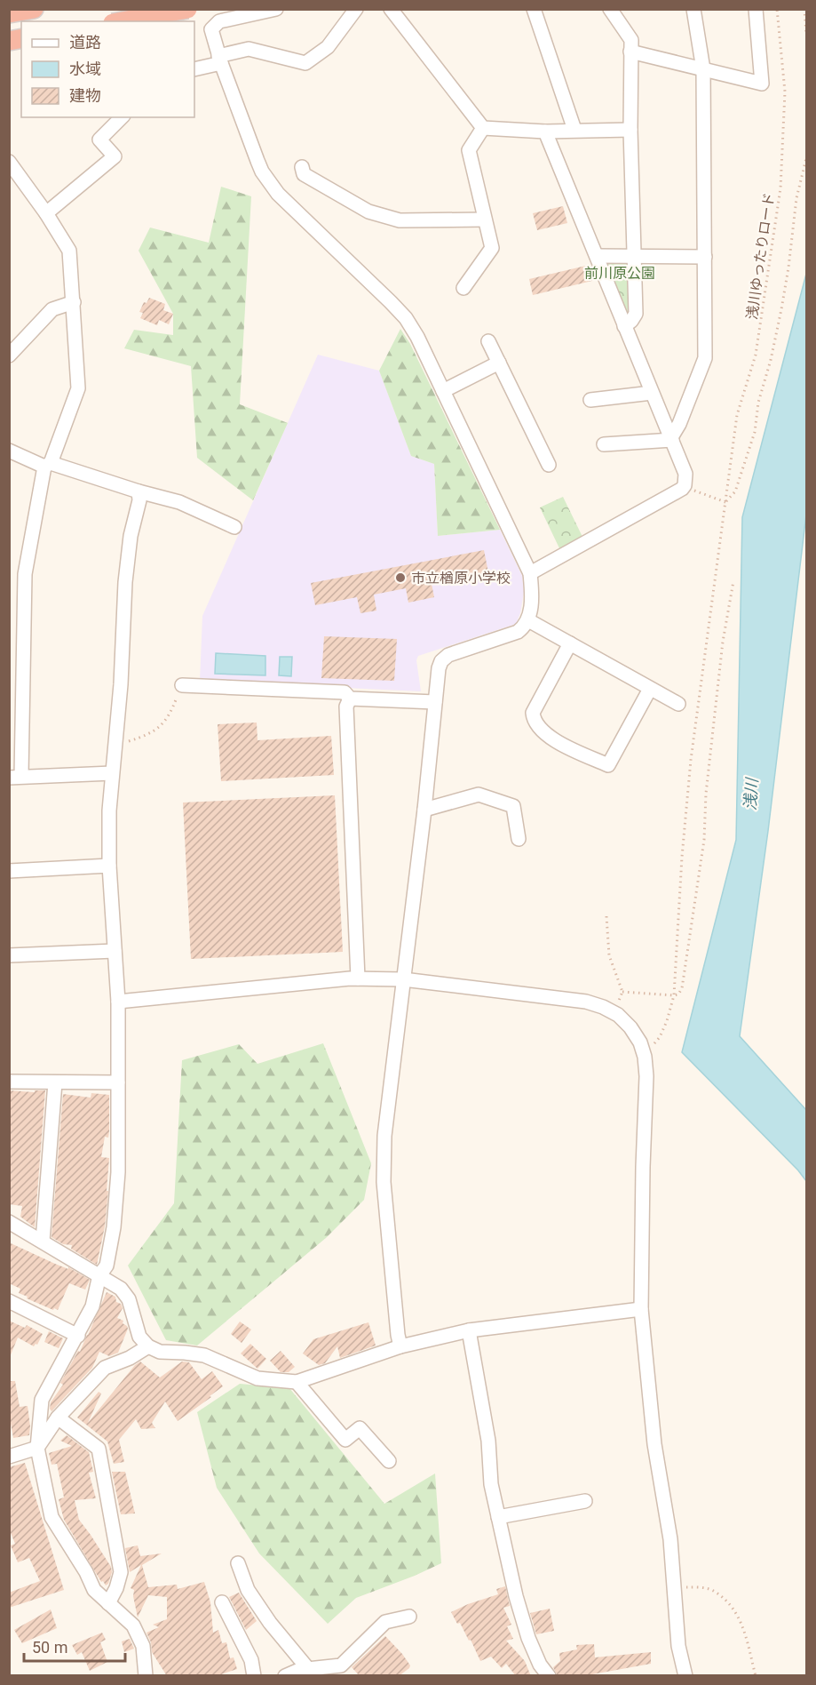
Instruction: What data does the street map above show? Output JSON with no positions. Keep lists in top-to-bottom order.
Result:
{
  "streets": {
    "path": ["浅川ゆったりロード"]
  },
  "water": ["浅川"],
  "parks": ["前川原公園"],
  "places": ["市立楢原小学校"],
  "legend": ["道路", "水域", "建物"],
  "scale_bar": "50 m"
}
